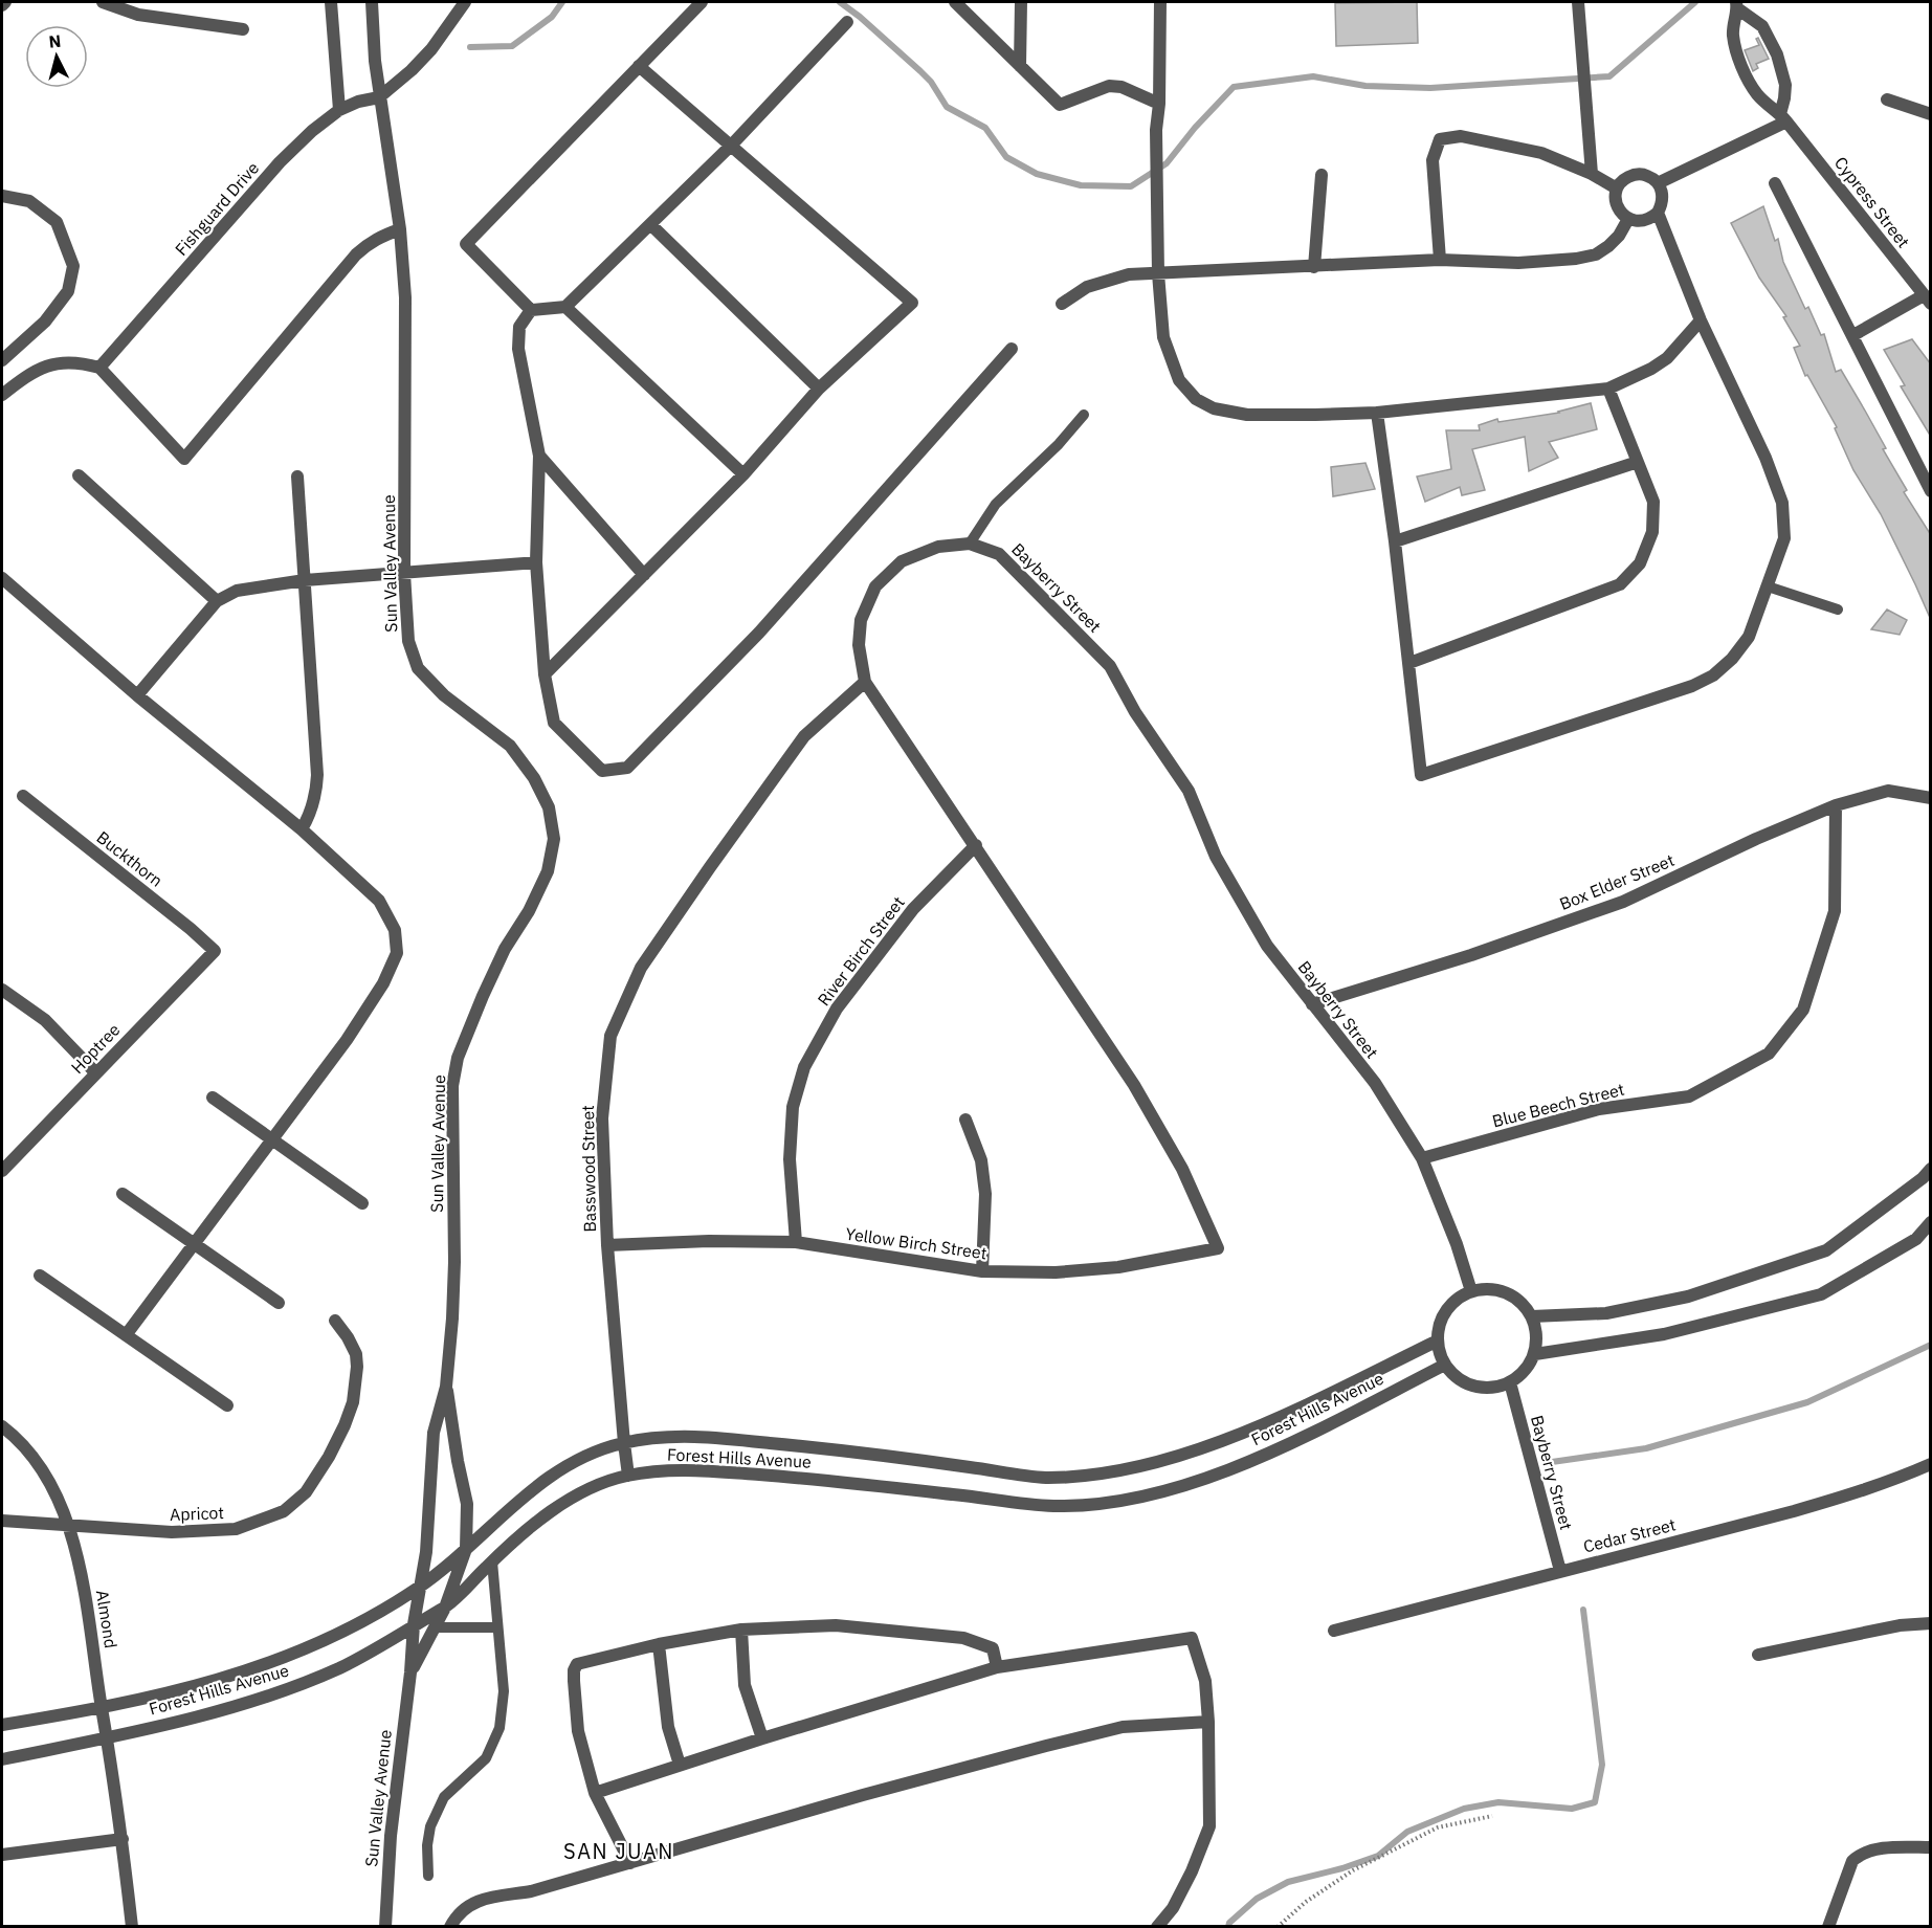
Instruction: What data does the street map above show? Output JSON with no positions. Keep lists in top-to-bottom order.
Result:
{
  "streets": {
    "street": [
      "Cypress Street",
      "Fishguard Drive",
      "Sun Valley Avenue",
      "Bayberry Street",
      "Buckthorn",
      "Box Elder Street",
      "River Birch Street",
      "Hoptree",
      "Blue Beech Street",
      "Basswood Street",
      "Yellow Birch Street",
      "Forest Hills Avenue",
      "Apricot",
      "Cedar Street",
      "Almond"
    ]
  },
  "crossings": [
    ["Fishguard Drive", "Sun Valley Avenue"],
    ["Sun Valley Avenue", "Forest Hills Avenue"],
    ["Bayberry Street", "Box Elder Street"],
    ["Bayberry Street", "River Birch Street"],
    ["Bayberry Street", "Blue Beech Street"],
    ["Bayberry Street", "Basswood Street"],
    ["Bayberry Street", "Yellow Birch Street"],
    ["Bayberry Street", "Forest Hills Avenue"],
    ["Bayberry Street", "Cedar Street"],
    ["Buckthorn", "Hoptree"],
    ["Box Elder Street", "Blue Beech Street"],
    ["River Birch Street", "Yellow Birch Street"],
    ["Basswood Street", "Yellow Birch Street"],
    ["Basswood Street", "Forest Hills Avenue"],
    ["Forest Hills Avenue", "Almond"],
    ["Apricot", "Almond"]
  ],
  "districts": ["SAN JUAN"],
  "north": "top"
}
